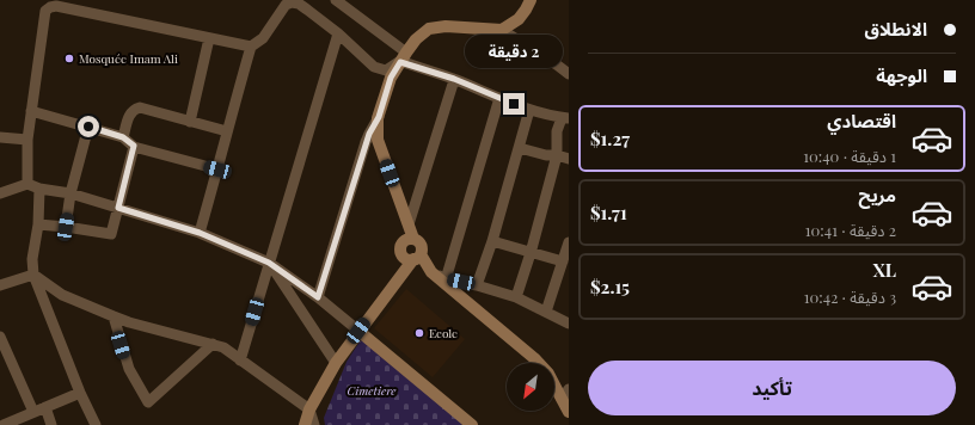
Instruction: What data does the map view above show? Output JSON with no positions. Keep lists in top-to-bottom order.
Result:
{
  "parks": ["Cimetiere"],
  "places": ["Mosquée Imam Ali", "Ecole"],
  "north": "bottom left",
  "page": {
    "banner": ["الانطلاق", "الوجهة"],
    "bubble": "2 دقيقة",
    "list": [
      {
        "name": "اقتصادي",
        "note": "1 دقيقة · 10:40",
        "value": "$1.27"
      },
      {
        "name": "مريح",
        "note": "2 دقيقة · 10:41",
        "value": "$1.71"
      },
      {
        "name": "XL",
        "note": "3 دقيقة · 10:42",
        "value": "$2.15"
      }
    ],
    "buttons": "تأكيد"
  }
}
